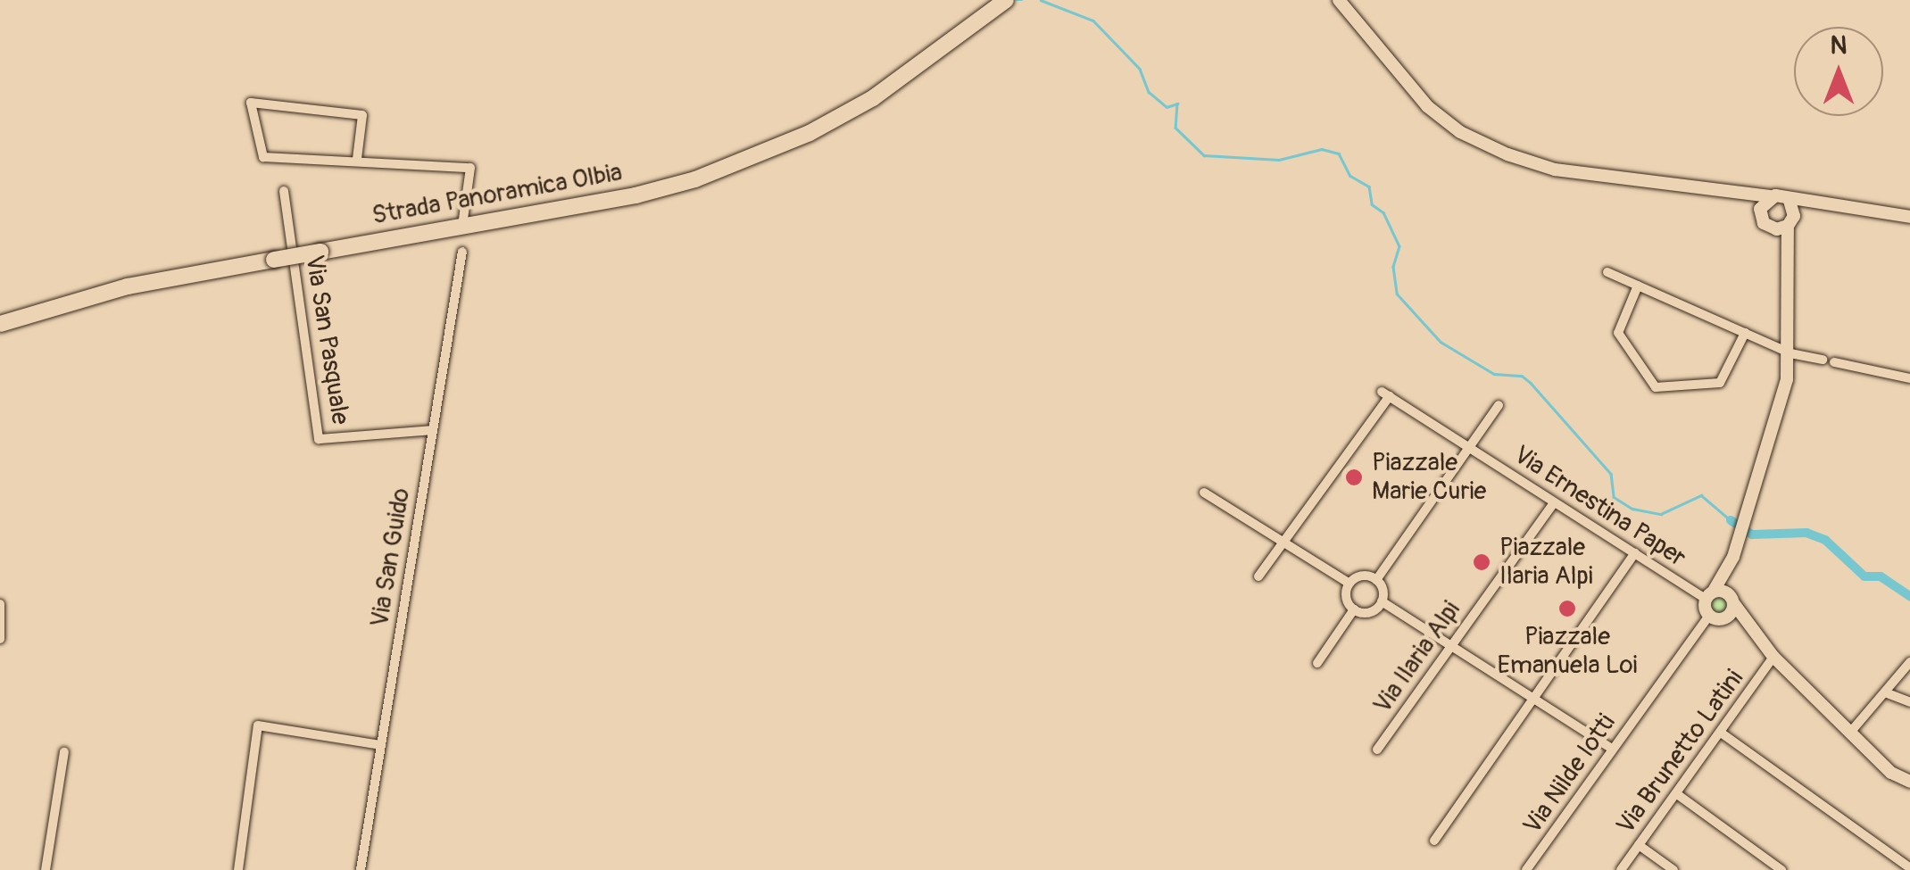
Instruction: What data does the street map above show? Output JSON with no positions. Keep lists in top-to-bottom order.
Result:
{
  "streets": {
    "highway": ["Strada Panoramica Olbia"],
    "street": [
      "Via San Pasquale",
      "Via Ernestina Paper",
      "Via San Guido",
      "Via Ilaria Alpi",
      "Via Brunetto Latini",
      "Via Nilde Iotti"
    ]
  },
  "crossings": [
    ["Via San Pasquale", "Via San Guido"],
    ["Via Ernestina Paper", "Via Ilaria Alpi"]
  ],
  "places": ["Piazzale Marie Curie", "Piazzale Ilaria Alpi", "Piazzale Emanuela Loi"],
  "north": "top"
}
